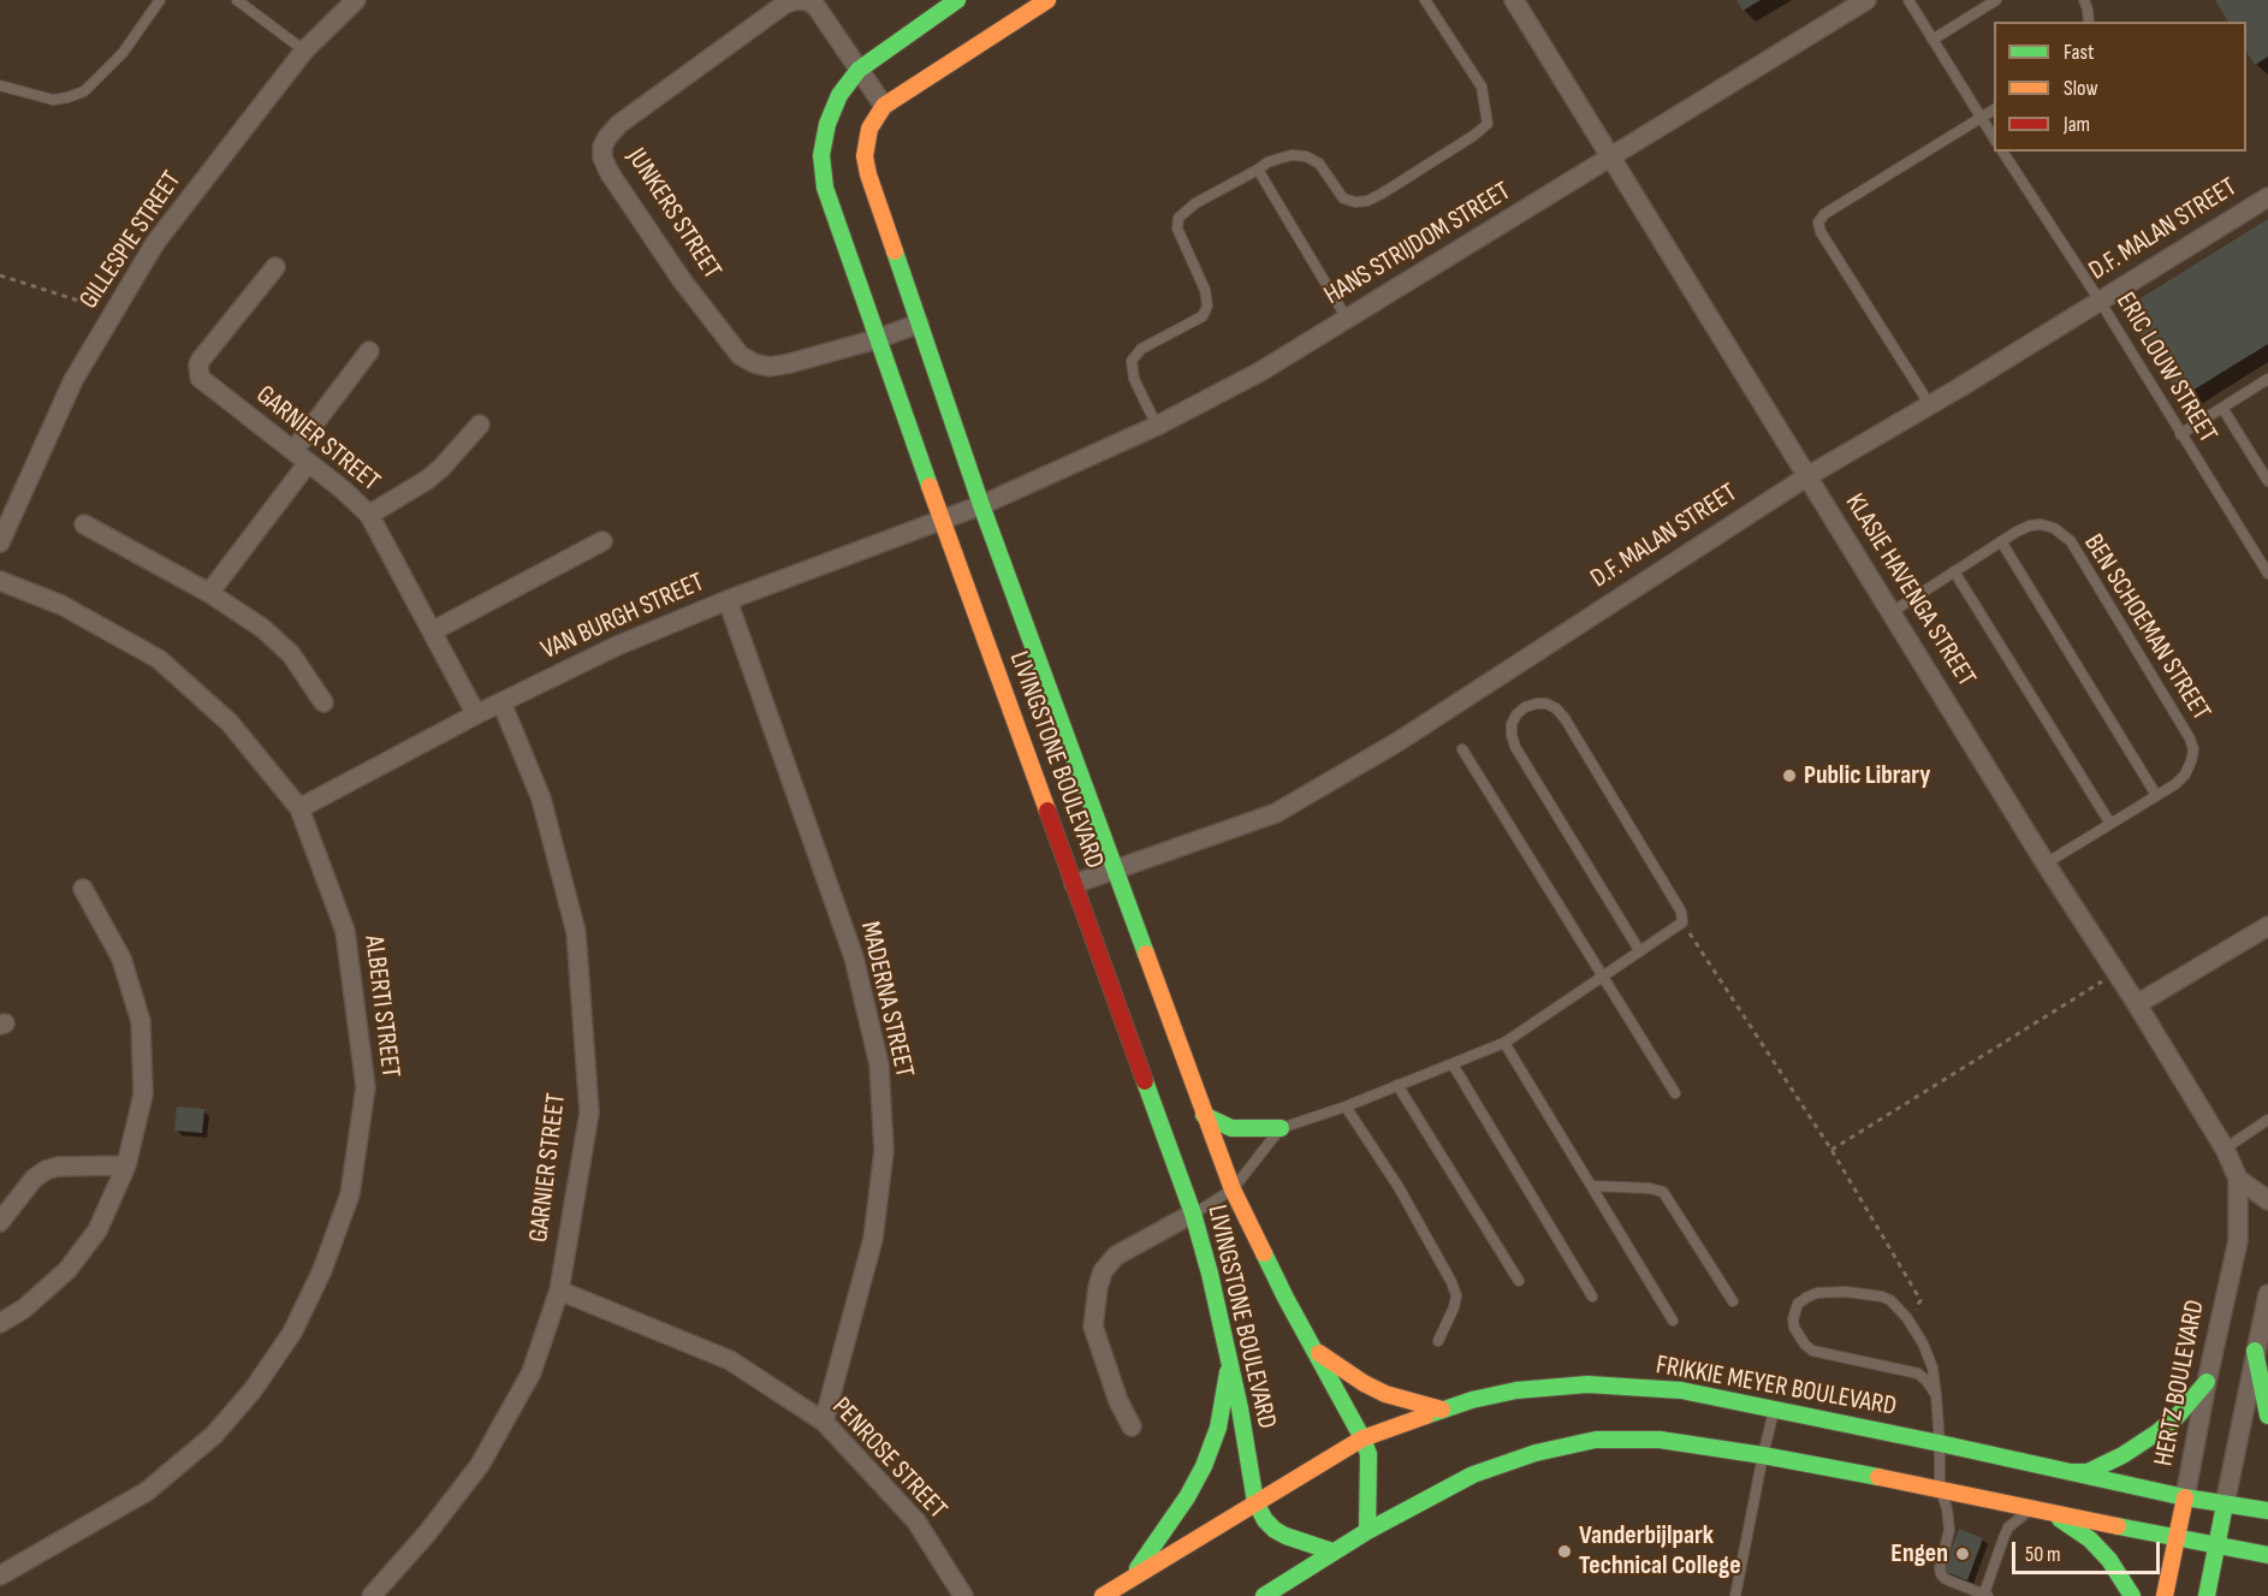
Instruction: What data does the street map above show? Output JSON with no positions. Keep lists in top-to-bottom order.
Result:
{
  "streets": {
    "street": [
      "JUNKERS STREET",
      "D.F. MALAN STREET",
      "GILLESPIE STREET",
      "HANS STRIJDOM STREET",
      "GARNIER STREET",
      "KLASIE HAVENGA STREET",
      "VAN BURGH STREET",
      "LIVINGSTONE BOULEVARD",
      "MADERNA STREET",
      "ALBERTI STREET",
      "HERTZ BOULEVARD",
      "FRIKKIE MEYER BOULEVARD",
      "PENROSE STREET"
    ],
    "lane": ["ERIC LOUW STREET", "BEN SCHOEMAN STREET"]
  },
  "crossings": [
    ["JUNKERS STREET", "LIVINGSTONE BOULEVARD"],
    ["D.F. MALAN STREET", "ERIC LOUW STREET"],
    ["D.F. MALAN STREET", "KLASIE HAVENGA STREET"],
    ["D.F. MALAN STREET", "LIVINGSTONE BOULEVARD"],
    ["HANS STRIJDOM STREET", "KLASIE HAVENGA STREET"],
    ["HANS STRIJDOM STREET", "VAN BURGH STREET"],
    ["HANS STRIJDOM STREET", "LIVINGSTONE BOULEVARD"],
    ["GARNIER STREET", "VAN BURGH STREET"],
    ["GARNIER STREET", "PENROSE STREET"],
    ["KLASIE HAVENGA STREET", "BEN SCHOEMAN STREET"],
    ["KLASIE HAVENGA STREET", "HERTZ BOULEVARD"],
    ["VAN BURGH STREET", "LIVINGSTONE BOULEVARD"],
    ["VAN BURGH STREET", "MADERNA STREET"],
    ["VAN BURGH STREET", "ALBERTI STREET"],
    ["LIVINGSTONE BOULEVARD", "FRIKKIE MEYER BOULEVARD"],
    ["MADERNA STREET", "PENROSE STREET"],
    ["HERTZ BOULEVARD", "FRIKKIE MEYER BOULEVARD"]
  ],
  "places": ["Public Library", "Vanderbijlpark Technical College", "Engen"],
  "legend": ["Fast", "Slow", "Jam"],
  "scale_bar": "50 m"
}
